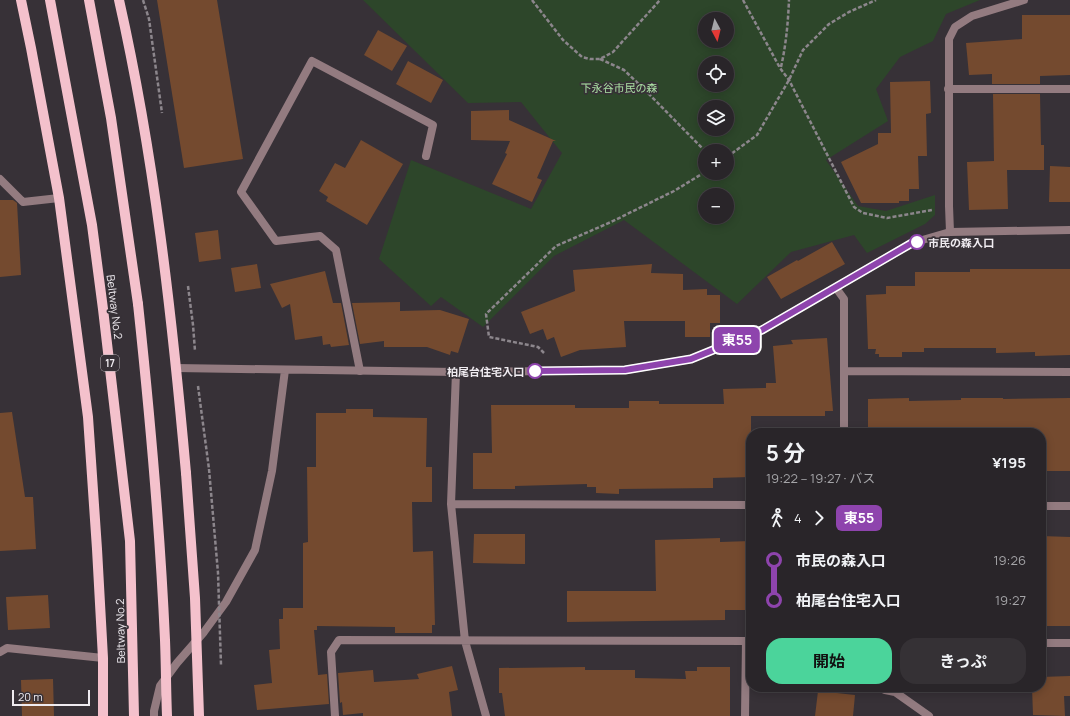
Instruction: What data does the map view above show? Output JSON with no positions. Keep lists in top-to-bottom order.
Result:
{
  "streets": {
    "main road": ["Beltway No.2", "17"]
  },
  "parks": ["下永谷市民の森"],
  "places": ["市民の森入口", "柏尾台住宅入口"],
  "lines": ["bus line 東55"],
  "scale_bar": "20 m",
  "north": "bottom",
  "page": {
    "on_map": "東55",
    "map_buttons": ["+", "−"],
    "heading": ["5 分", "19:22 – 19:27 · バス", "¥195"],
    "legs": ["4", "東55"],
    "list": [
      {
        "name": "市民の森入口",
        "value": "19:26"
      },
      {
        "name": "柏尾台住宅入口",
        "value": "19:27"
      }
    ],
    "buttons": ["開始", "きっぷ"],
    "scale": "20 m"
  }
}
